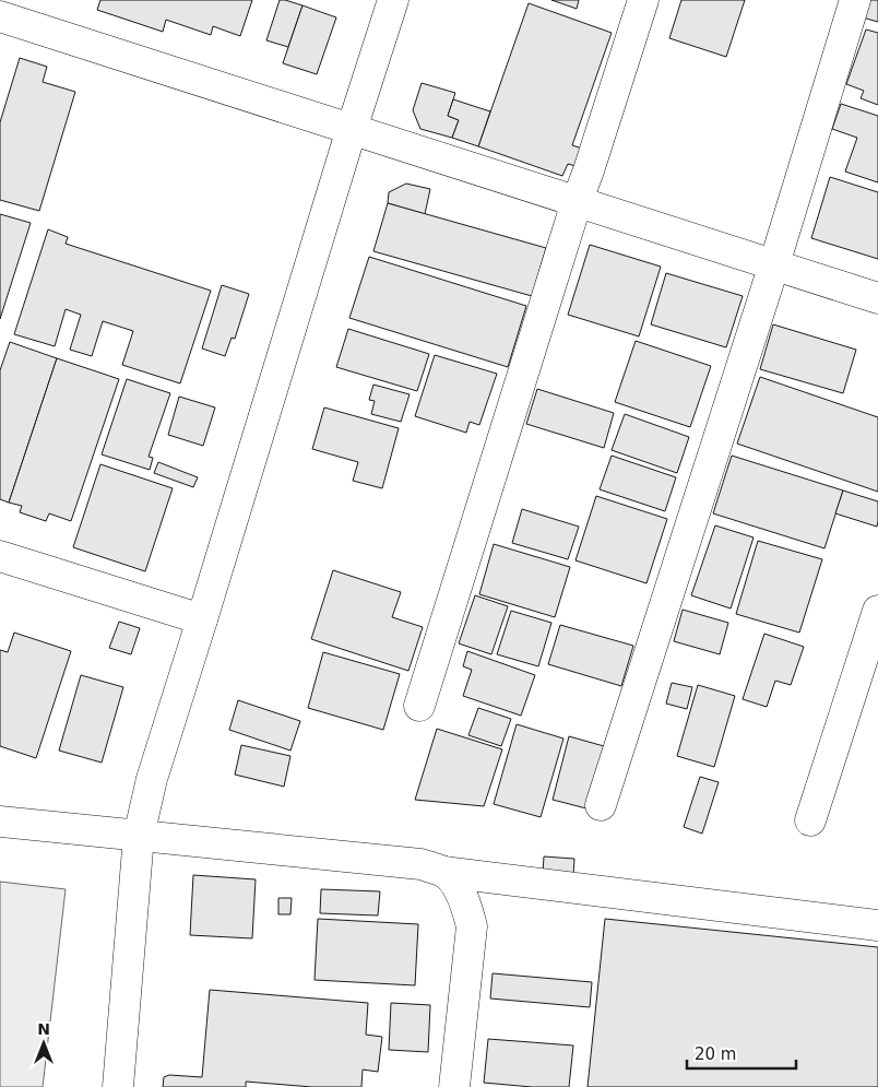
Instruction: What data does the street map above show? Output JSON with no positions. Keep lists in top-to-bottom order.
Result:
{
  "scale_bar": "20 m",
  "north": "top"
}
